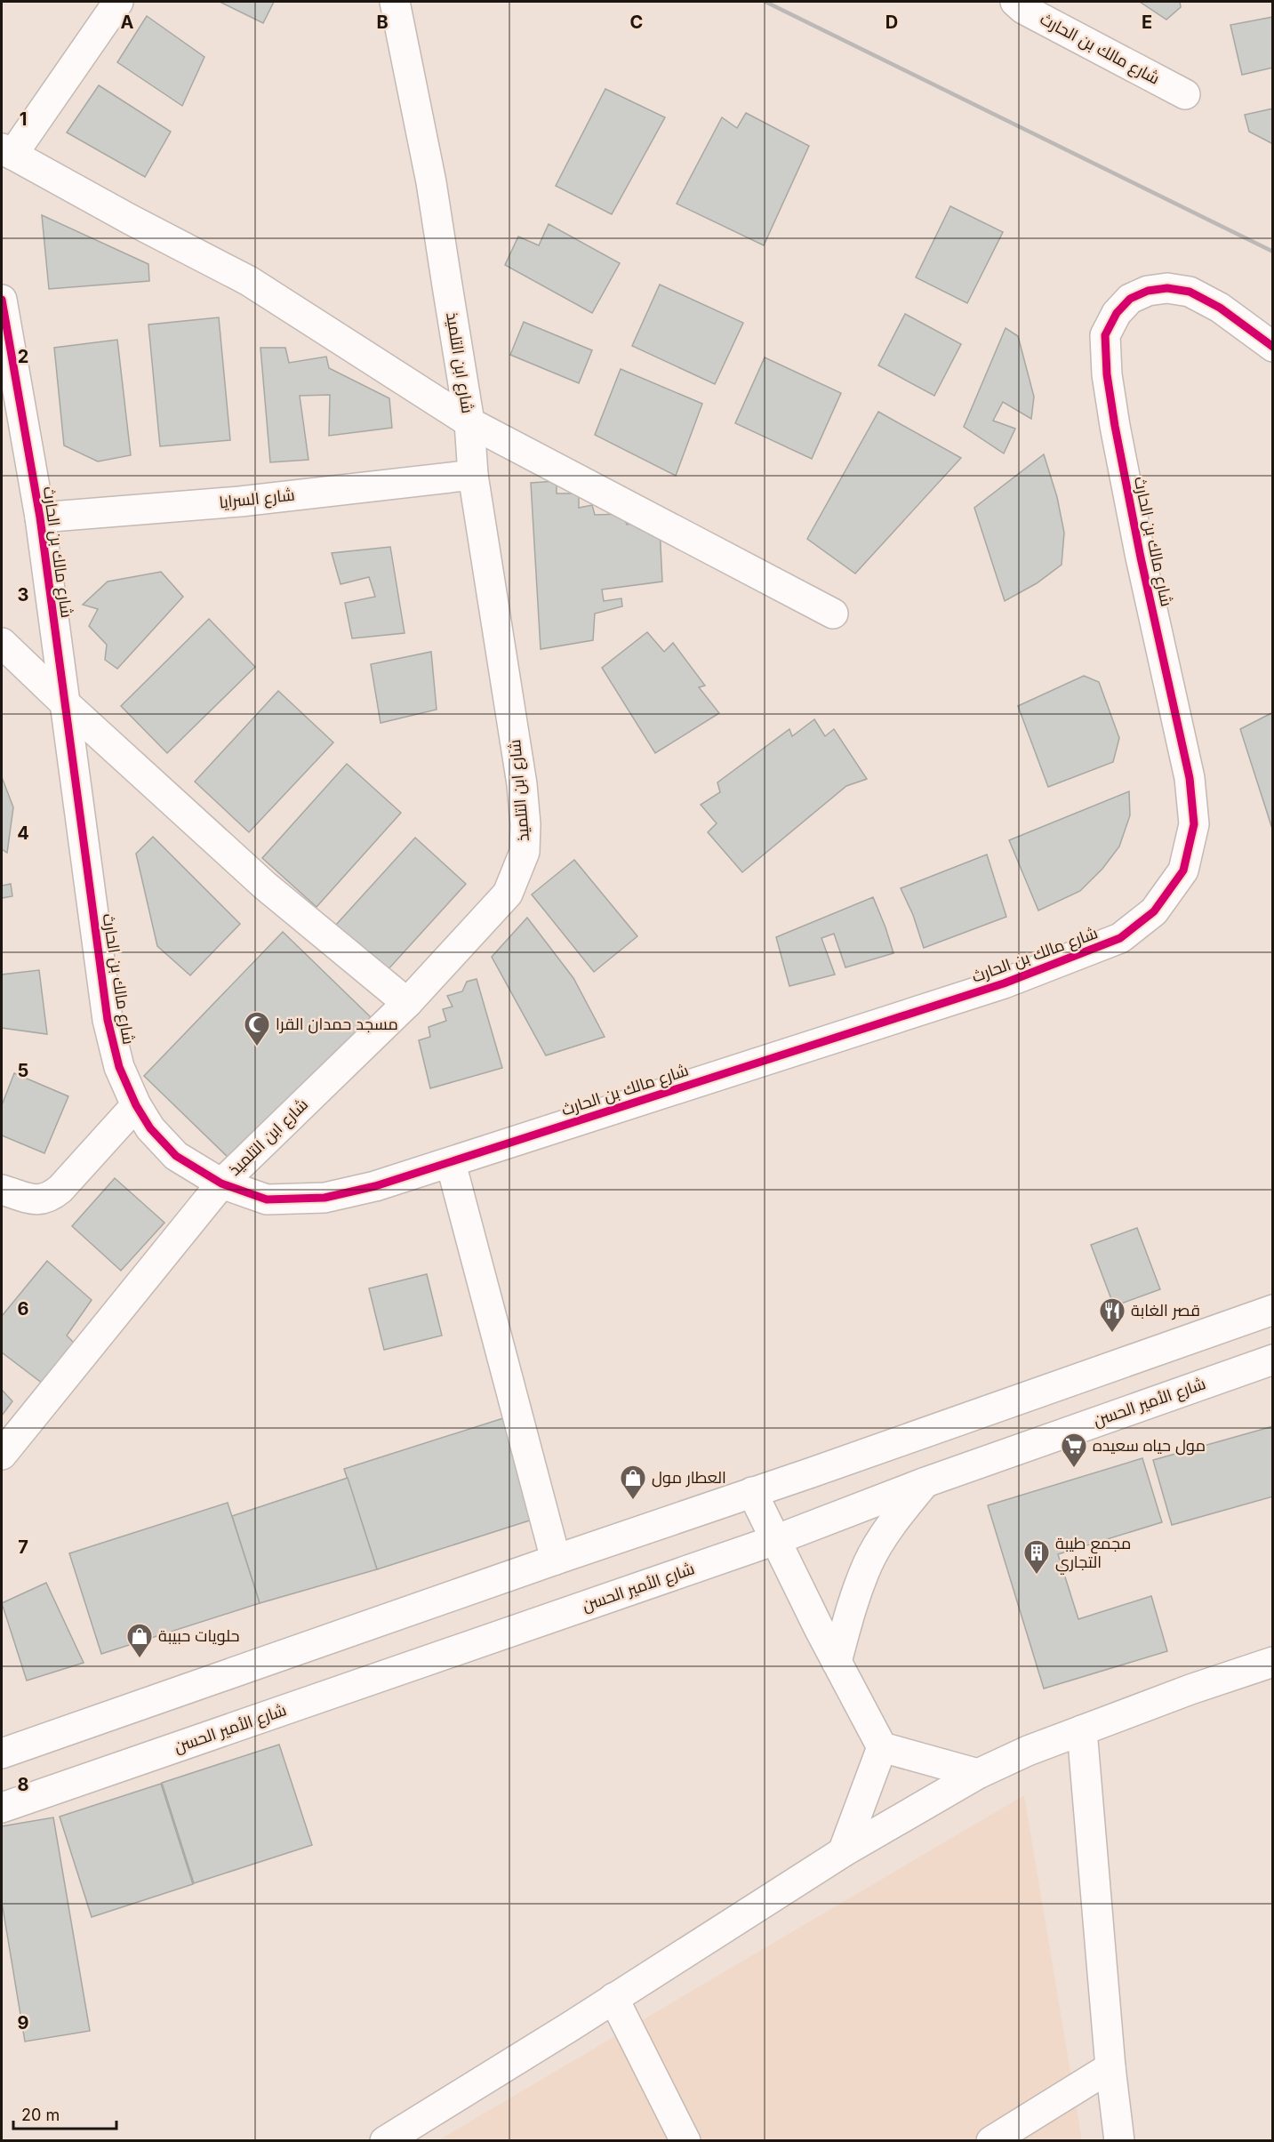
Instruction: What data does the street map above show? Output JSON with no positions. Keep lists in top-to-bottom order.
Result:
{
  "streets": {
    "main road": [
      "شارع مالك بن الحارث",
      "شارع ابن التلميذ",
      "شارع السرايا",
      "شارع الأمير الحسن"
    ]
  },
  "crossings": [
    ["شارع مالك بن الحارث", "شارع ابن التلميذ"],
    ["شارع مالك بن الحارث", "شارع السرايا"],
    ["شارع ابن التلميذ", "شارع السرايا"]
  ],
  "places": {
    "mosque": ["مسجد حمدان القرا"],
    "restaurant": ["قصر الغابة"],
    "supermarket": ["مول حياه سعيده"],
    "shop": ["العطار مول", "حلويات حبيبة"],
    "building": ["مجمع طيبة التجاري"]
  },
  "scale_bar": "20 m",
  "grid": {
    "columns": [
      "A",
      "B",
      "C",
      "D",
      "E"
    ],
    "rows": [
      "1",
      "2",
      "3",
      "4",
      "5",
      "6",
      "7",
      "8",
      "9"
    ]
  }
}
